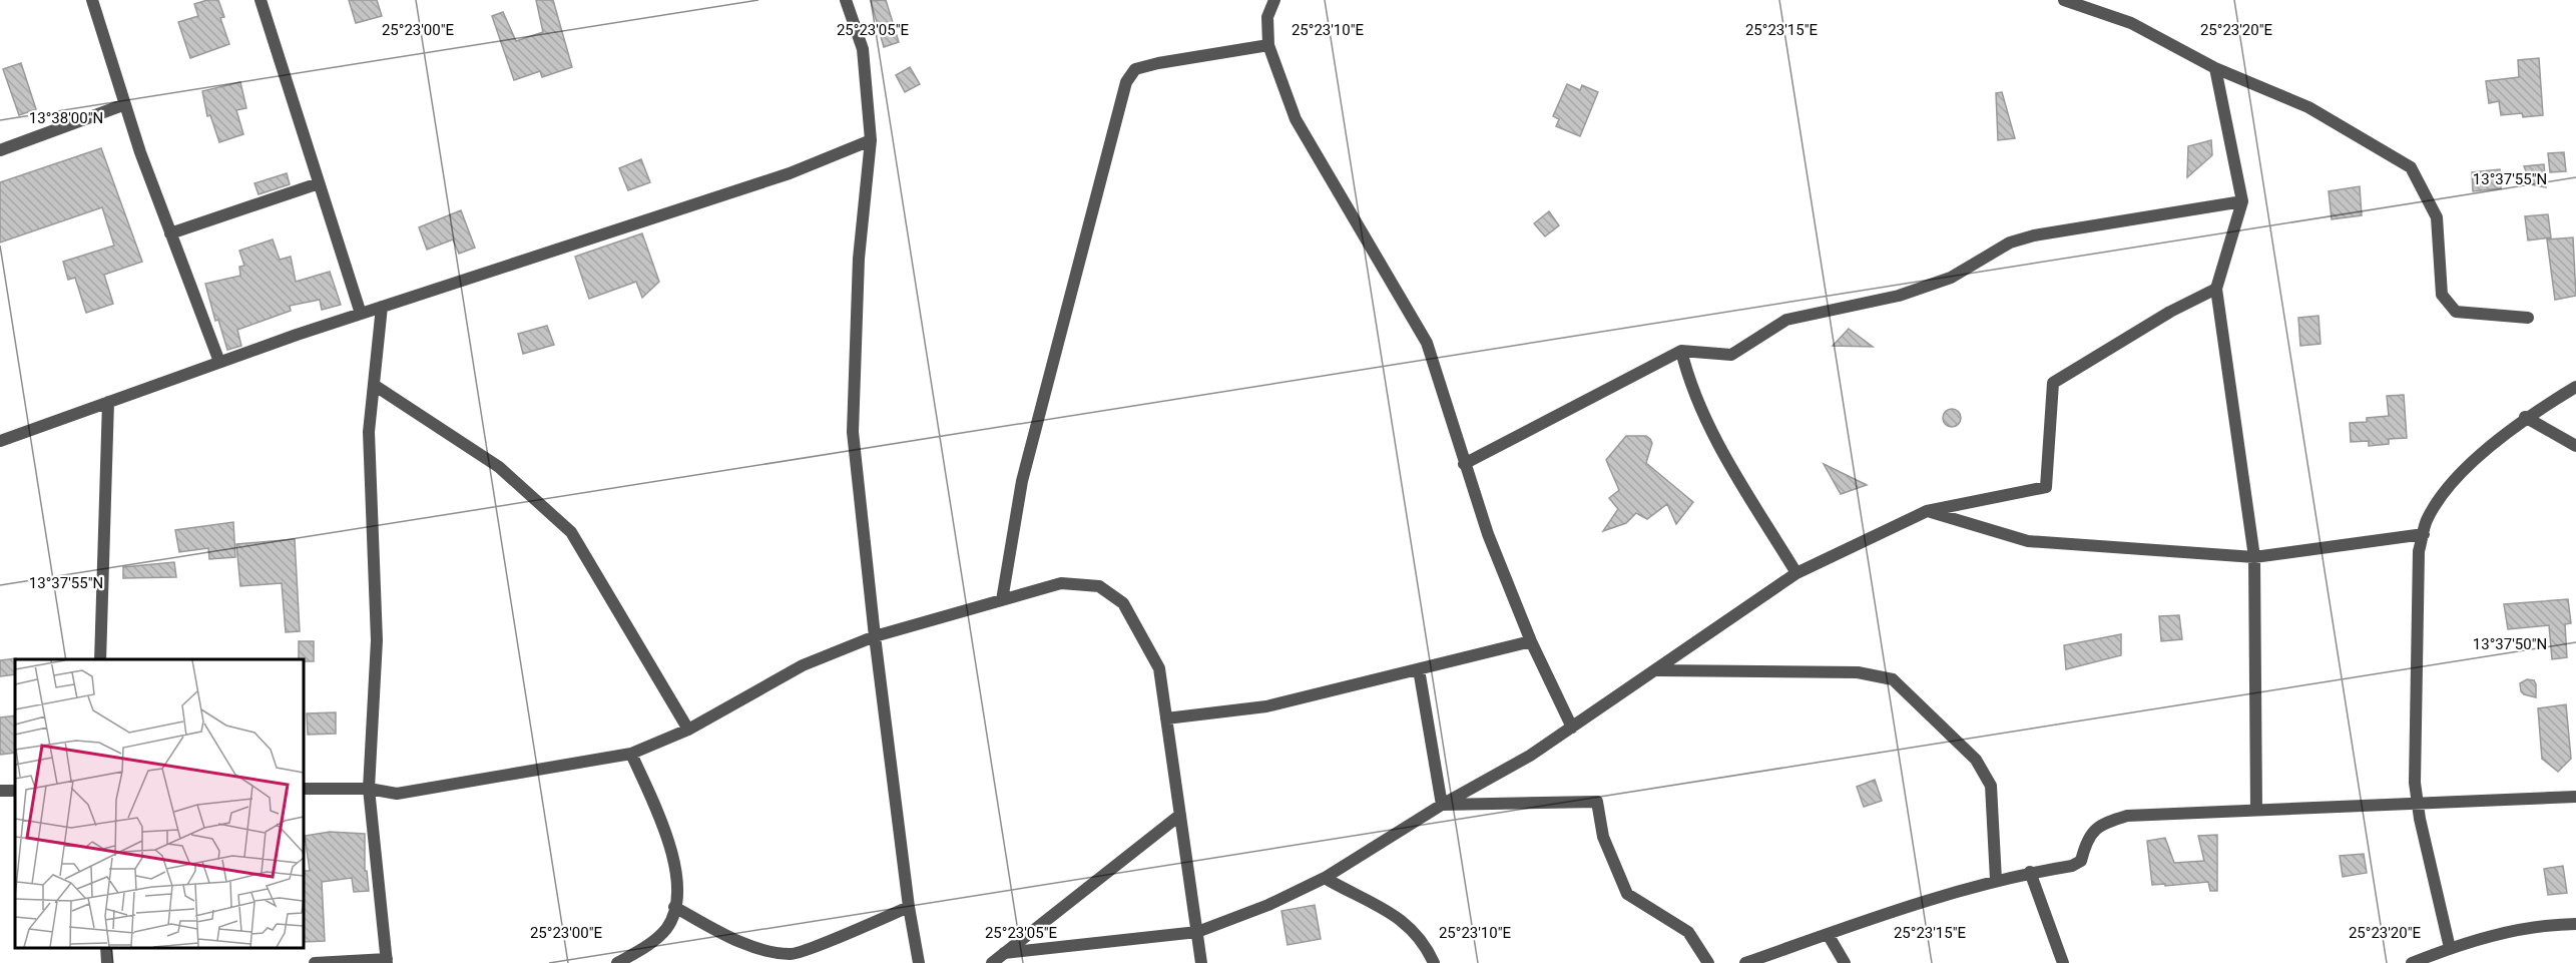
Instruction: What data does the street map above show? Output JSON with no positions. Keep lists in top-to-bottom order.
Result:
{
  "coordinates": [
    "25°23'00\"E",
    "25°23'05\"E",
    "25°23'10\"E",
    "25°23'15\"E",
    "25°23'20\"E",
    "13°38'00\"N",
    "13°37'55\"N",
    "13°37'50\"N"
  ]
}
